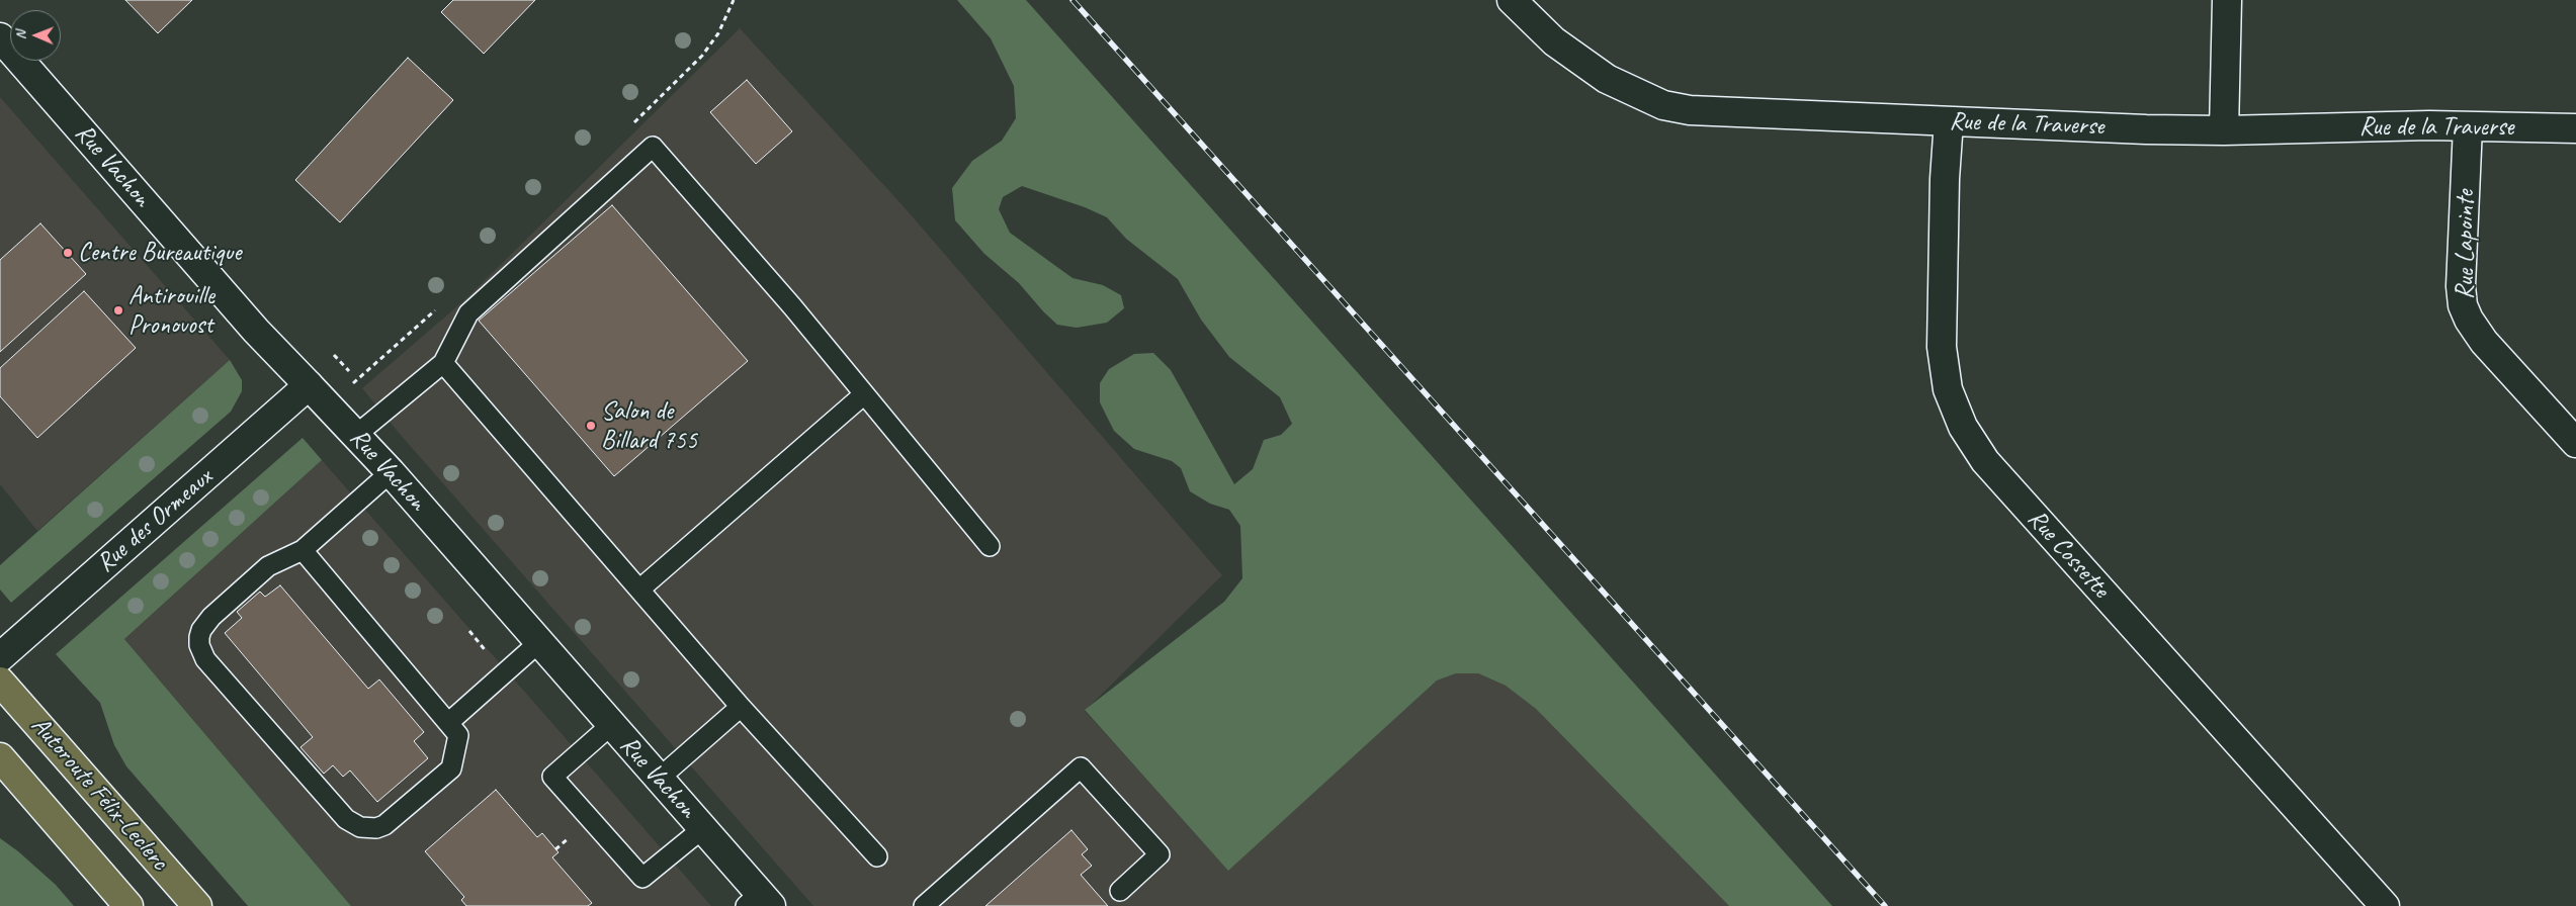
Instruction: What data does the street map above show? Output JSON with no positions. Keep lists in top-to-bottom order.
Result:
{
  "streets": {
    "highway": ["Autoroute Félix-Leclerc"],
    "street": [
      "Rue de la Traverse",
      "Rue Vachon",
      "Rue Lapointe",
      "Rue des Ormeaux",
      "Rue Cossette"
    ]
  },
  "crossings": [
    ["Rue de la Traverse", "Rue Lapointe"],
    ["Rue de la Traverse", "Rue Cossette"],
    ["Rue Vachon", "Rue des Ormeaux"]
  ],
  "places": ["Centre Bureautique", "Antirouille Pronovost", "Salon de Billard 755"],
  "north": "left"
}
